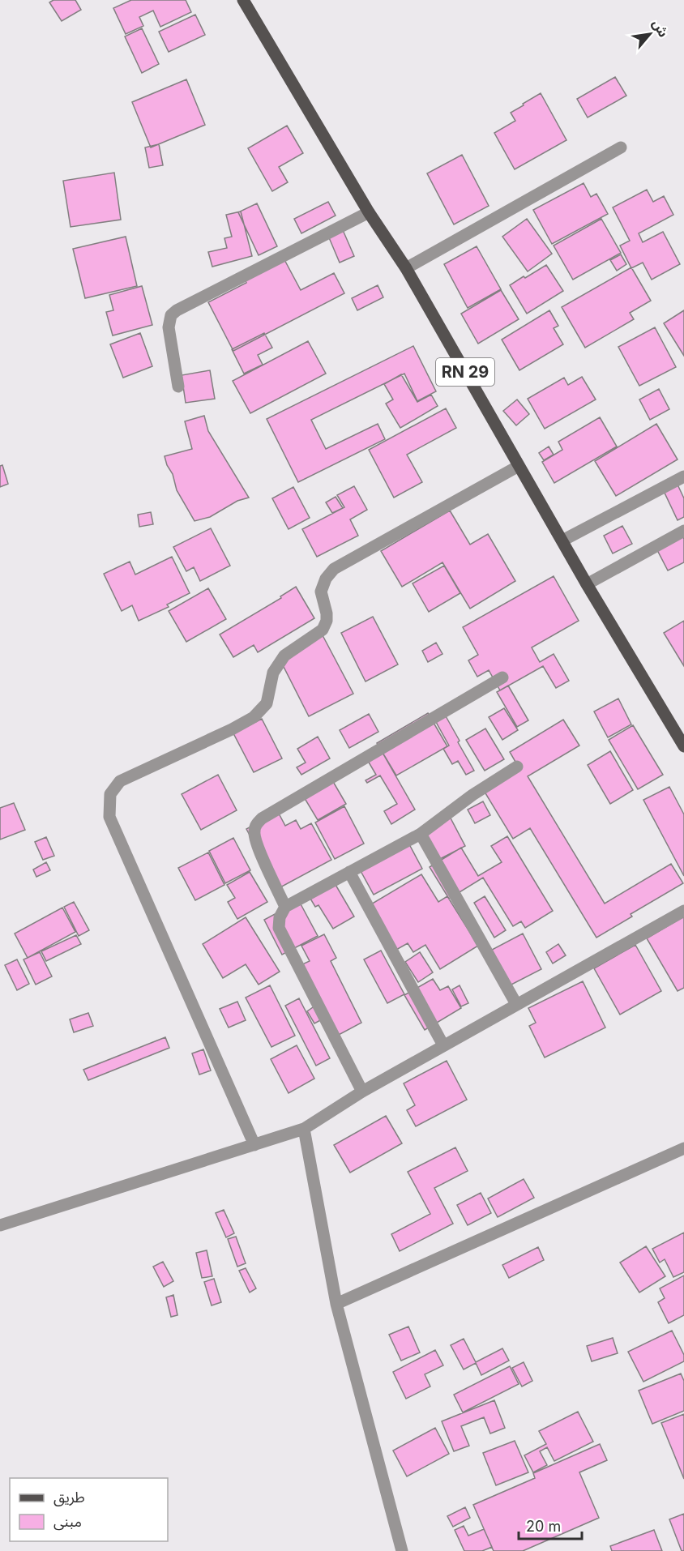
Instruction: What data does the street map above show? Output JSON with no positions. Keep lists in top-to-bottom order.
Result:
{
  "streets": {
    "main road": ["RN 29"]
  },
  "legend": ["طريق", "مبنى"],
  "scale_bar": "20 m",
  "north": "top right"
}
